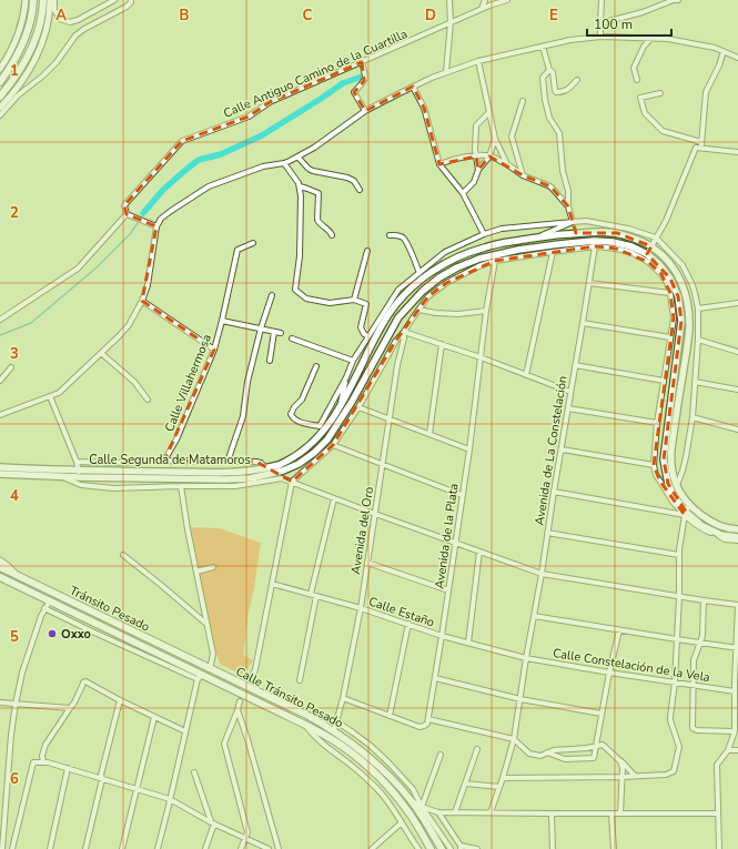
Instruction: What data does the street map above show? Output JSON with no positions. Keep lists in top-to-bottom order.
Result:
{
  "streets": {
    "main road": ["Calle Segunda de Matamoros", "Tránsito Pesado", "Calle Tránsito Pesado"],
    "street": [
      "Calle Antiguo Camino de la Cuartilla",
      "Calle Villahermosa",
      "Avenida de La Constelación",
      "Avenida del Oro",
      "Avenida de la Plata",
      "Calle Estaño",
      "Calle Constelación de la Vela"
    ]
  },
  "crossings": [
    ["Avenida de La Constelación", "Calle Estaño"],
    ["Avenida de La Constelación", "Calle Constelación de la Vela"],
    ["Avenida del Oro", "Calle Estaño"],
    ["Avenida del Oro", "Calle Tránsito Pesado"],
    ["Avenida de la Plata", "Calle Estaño"],
    ["Tránsito Pesado", "Calle Tránsito Pesado"],
    ["Calle Estaño", "Calle Constelación de la Vela"]
  ],
  "places": ["Oxxo"],
  "scale_bar": "100 m",
  "grid": {
    "columns": [
      "A",
      "B",
      "C",
      "D",
      "E"
    ],
    "rows": [
      "1",
      "2",
      "3",
      "4",
      "5",
      "6"
    ]
  }
}
